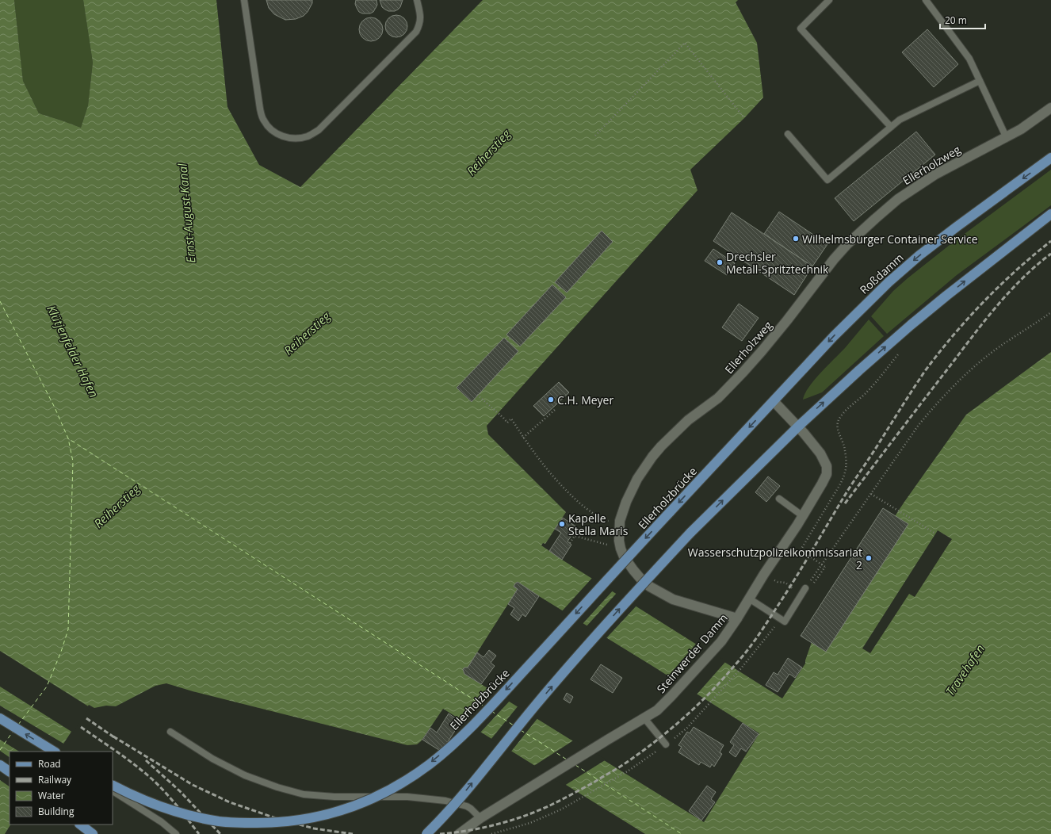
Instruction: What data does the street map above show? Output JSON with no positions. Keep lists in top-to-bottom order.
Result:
{
  "streets": {
    "main road": ["Roßdamm", "Ellerholzbrücke"],
    "street": ["Ellerholzweg", "Steinwerder Damm"]
  },
  "crossings": [
    ["Ellerholzweg", "Steinwerder Damm"],
    ["Roßdamm", "Ellerholzbrücke"],
    ["Roßdamm", "Steinwerder Damm"],
    ["Ellerholzbrücke", "Steinwerder Damm"]
  ],
  "water": [
    "Reiherstieg",
    "Ernst-August-Kanal",
    "Klütjenfelder Hafen",
    "Travehafen"
  ],
  "places": [
    "Wilhelmsburger Container Service",
    "Drechsler Metall-Spritztechnik",
    "C.H. Meyer",
    "Kapelle Stella Maris",
    "Wasserschutzpolizeikommissariat 2"
  ],
  "legend": [
    "Road",
    "Railway",
    "Water",
    "Building"
  ],
  "scale_bar": "20 m"
}
